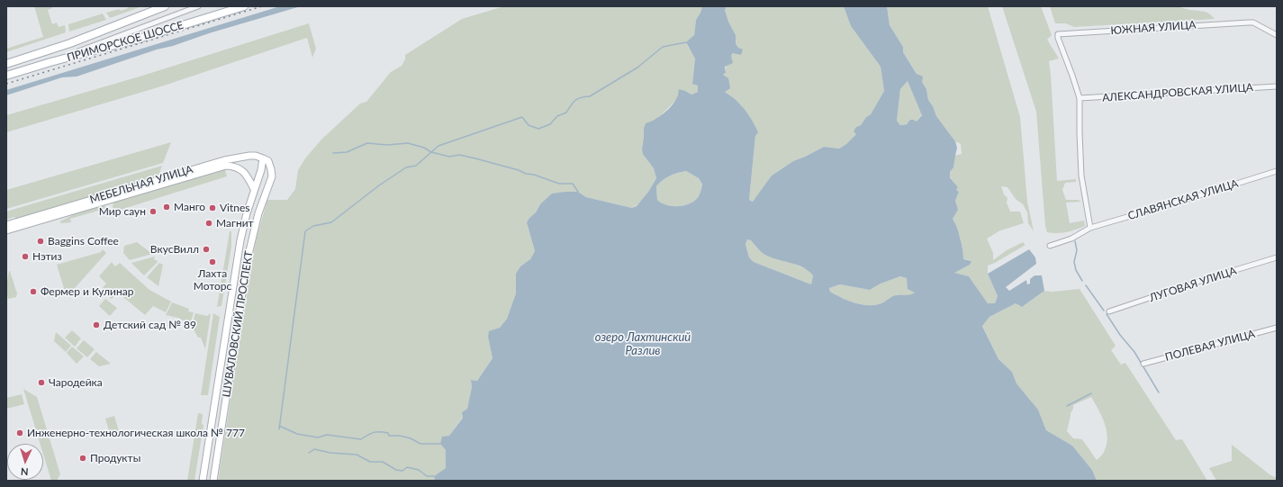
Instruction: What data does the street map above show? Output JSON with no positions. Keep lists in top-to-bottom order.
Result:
{
  "streets": {
    "main road": ["ПРИМОРСКОЕ ШОССЕ"],
    "street": [
      "ЮЖНАЯ УЛИЦА",
      "АЛЕКСАНДРОВСКАЯ УЛИЦА",
      "МЕБЕЛЬНАЯ УЛИЦА",
      "СЛАВЯНСКАЯ УЛИЦА",
      "ЛУГОВАЯ УЛИЦА",
      "ШУВАЛОВСКИЙ ПРОСПЕКТ",
      "ПОЛЕВАЯ УЛИЦА"
    ]
  },
  "crossings": [
    ["ЮЖНАЯ УЛИЦА", "АЛЕКСАНДРОВСКАЯ УЛИЦА"],
    ["МЕБЕЛЬНАЯ УЛИЦА", "ШУВАЛОВСКИЙ ПРОСПЕКТ"]
  ],
  "water": ["озеро Лахтинский Разлив"],
  "places": [
    "Манго",
    "Vitnes",
    "Мир саун",
    "Магнит",
    "Baggins Coffee",
    "ВкусВилл",
    "Нэтиз",
    "Лахта Моторс",
    "Фермер и Кулинар",
    "Детский сад № 89",
    "Чародейка",
    "Инженерно-технологическая школа № 777",
    "Продукты"
  ],
  "north": "bottom"
}
